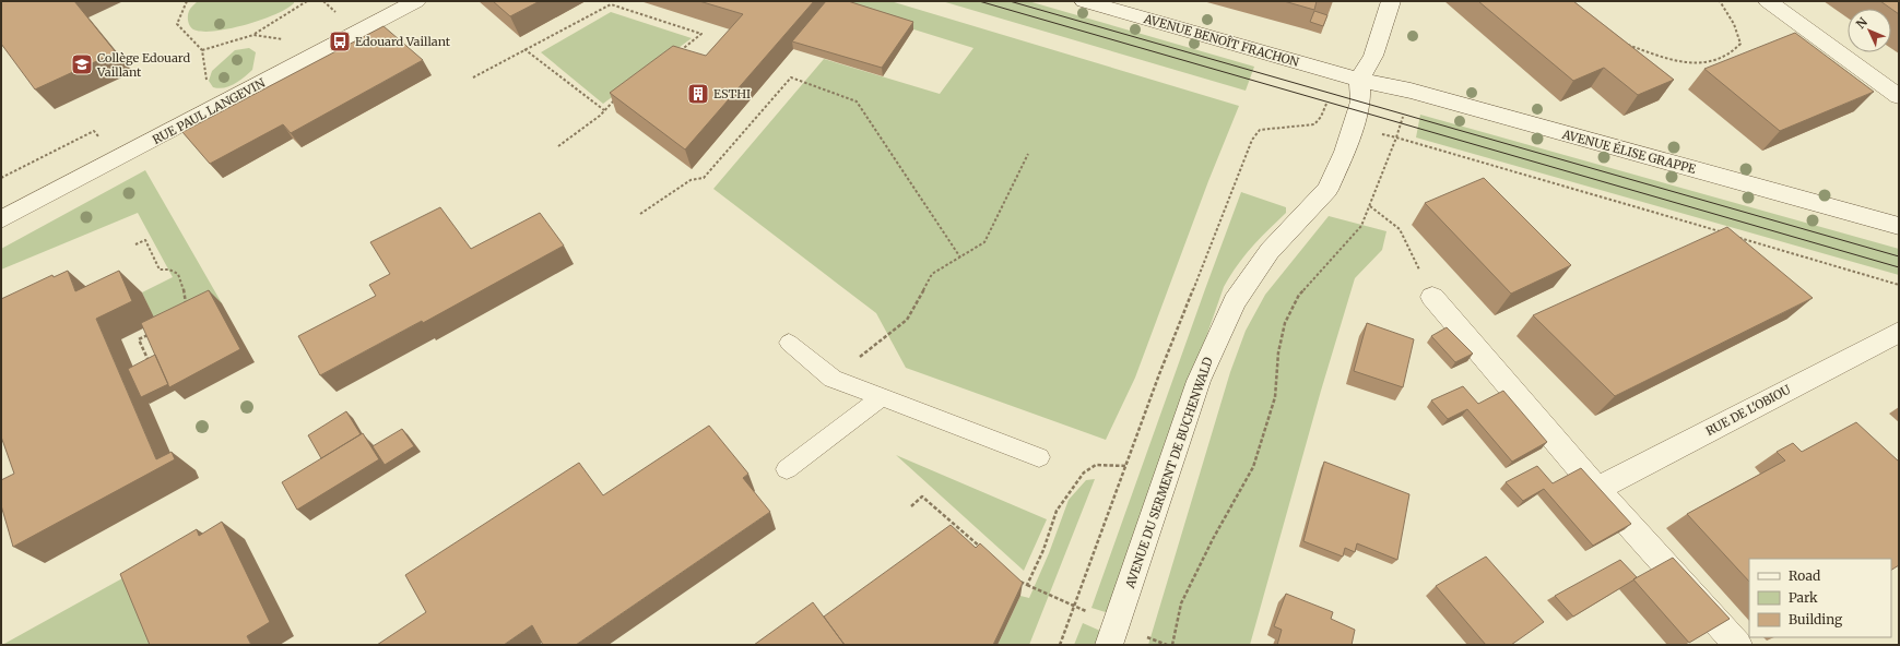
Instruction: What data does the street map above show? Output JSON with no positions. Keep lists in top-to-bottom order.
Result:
{
  "streets": {
    "street": [
      "AVENUE BENOÎT FRACHON",
      "RUE PAUL LANGEVIN",
      "AVENUE ÉLISE GRAPPE",
      "RUE DE L'OBIOU",
      "AVENUE DU SERMENT DE BUCHENWALD"
    ]
  },
  "crossings": [
    ["AVENUE BENOÎT FRACHON", "AVENUE ÉLISE GRAPPE"],
    ["AVENUE BENOÎT FRACHON", "AVENUE DU SERMENT DE BUCHENWALD"],
    ["AVENUE ÉLISE GRAPPE", "AVENUE DU SERMENT DE BUCHENWALD"]
  ],
  "places": {
    "bus stop": ["Edouard Vaillant"],
    "school or university": ["Collège Edouard Vaillant"],
    "building": ["ESTHI"]
  },
  "legend": ["Road", "Park", "Building"],
  "north": "top left"
}
